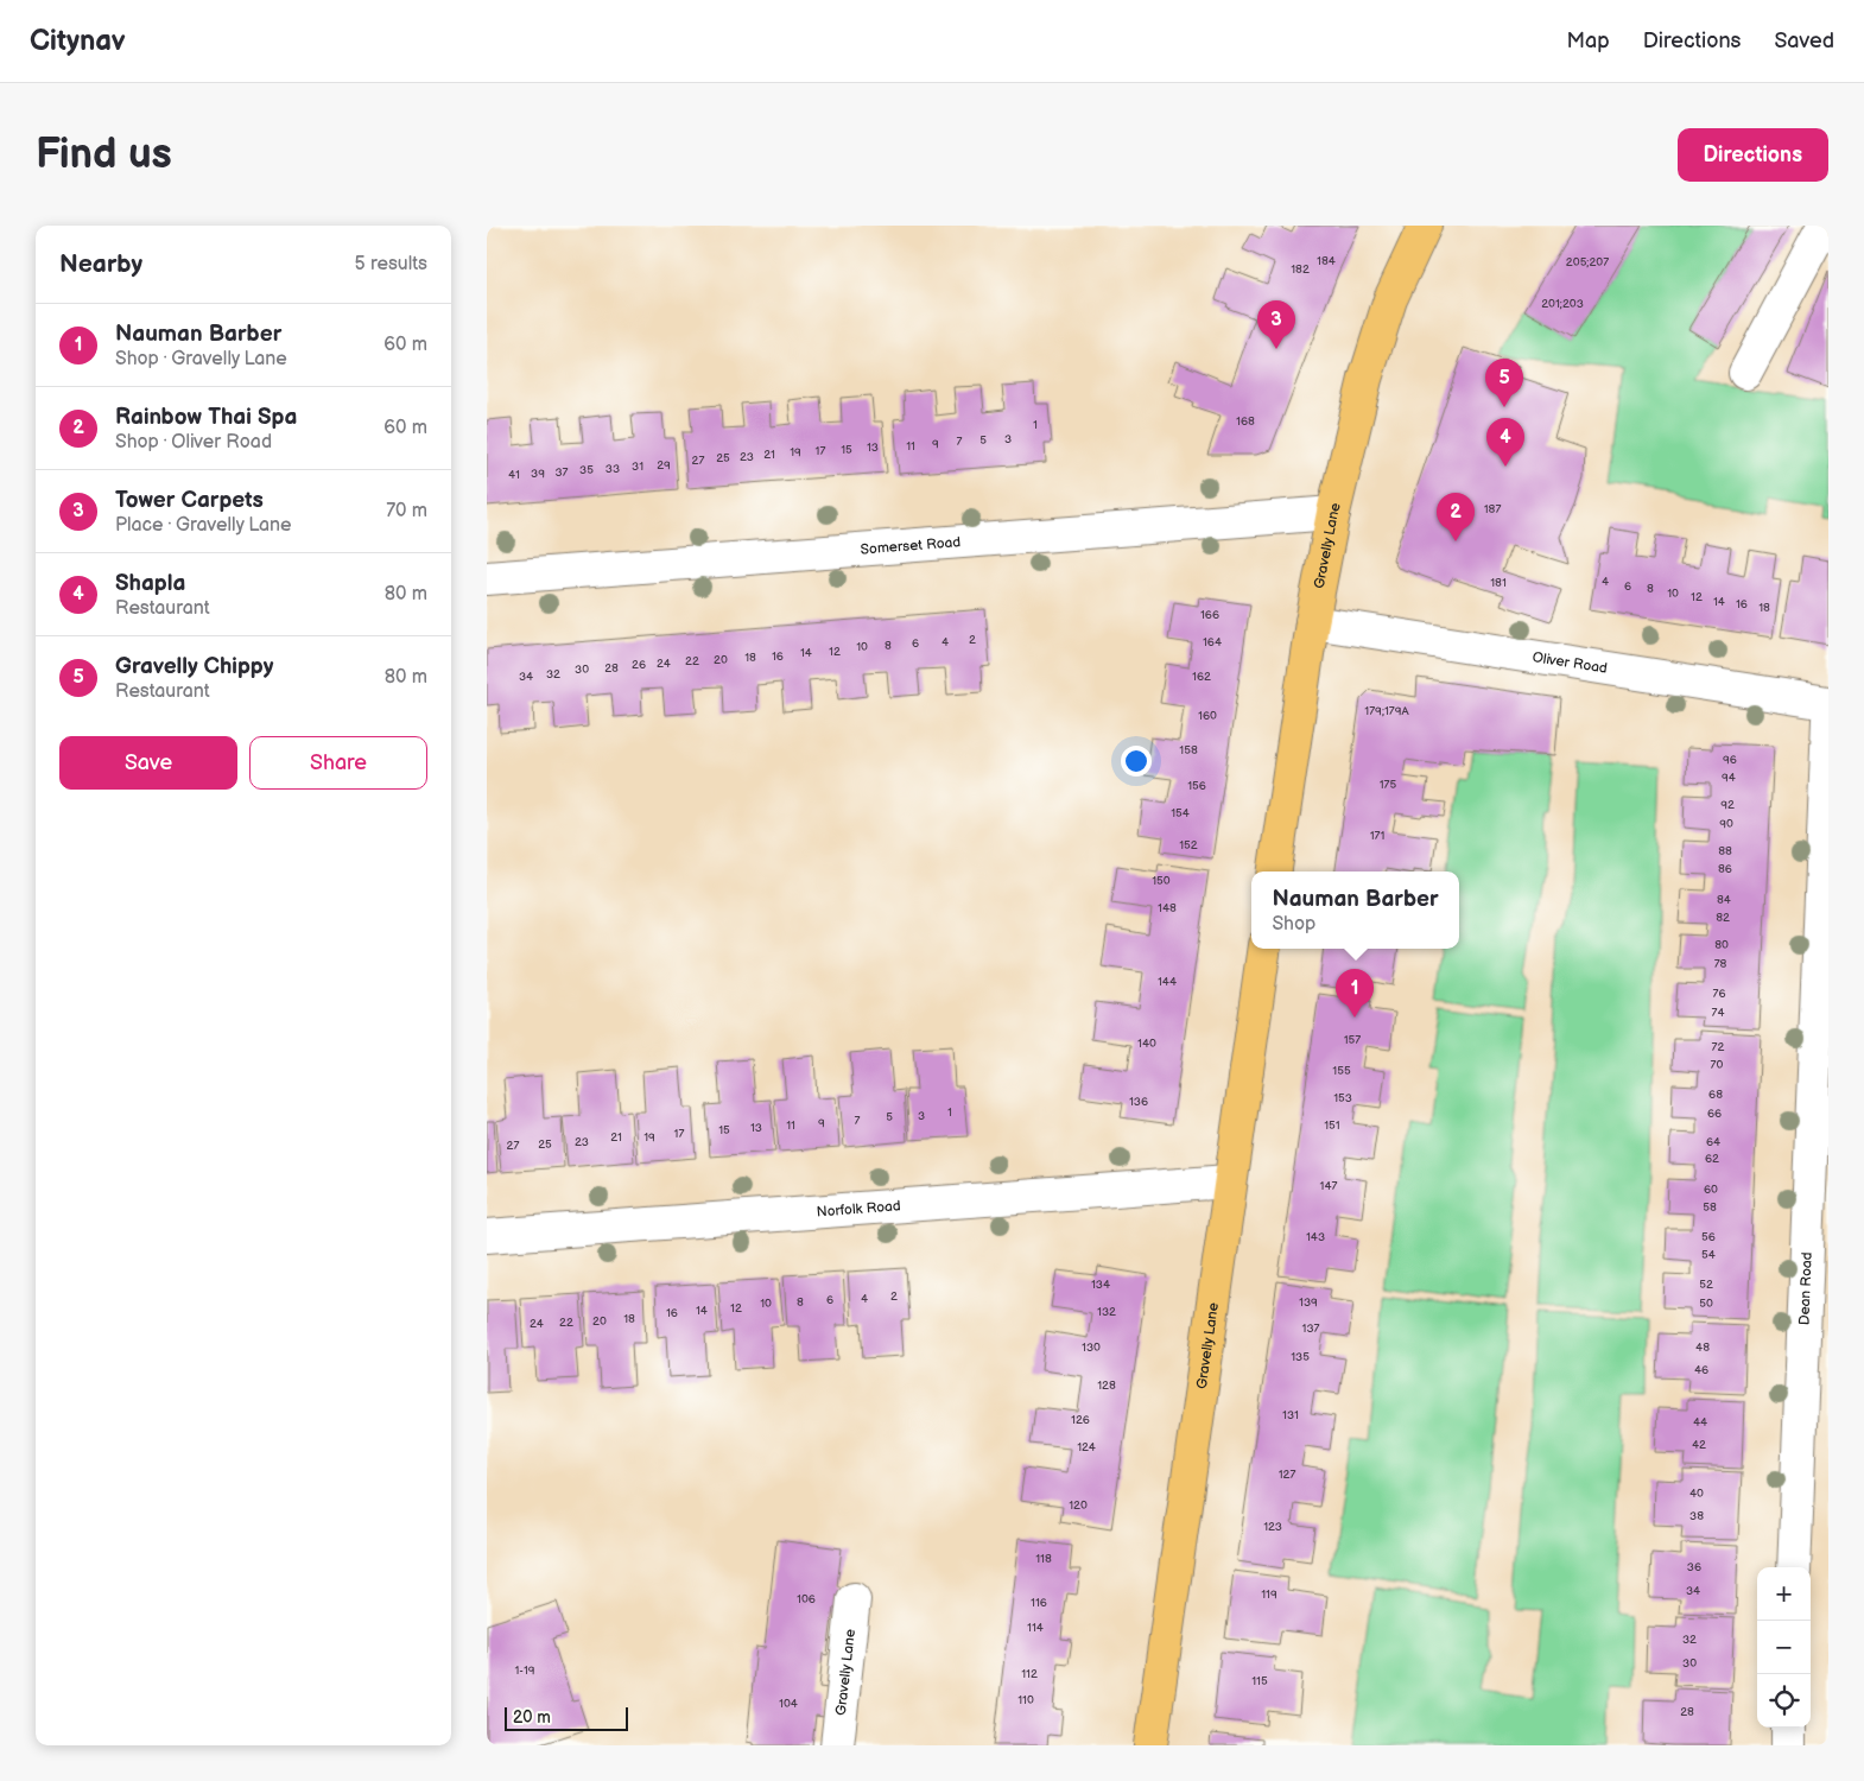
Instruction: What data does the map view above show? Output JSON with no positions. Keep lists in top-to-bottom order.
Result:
{
  "streets": {
    "main road": ["Gravelly Lane"],
    "street": [
      "Somerset Road",
      "Oliver Road",
      "Norfolk Road",
      "Dean Road"
    ]
  },
  "crossings": [
    ["Somerset Road", "Gravelly Lane"],
    ["Gravelly Lane", "Oliver Road"],
    ["Gravelly Lane", "Norfolk Road"]
  ],
  "house_numbers": [
    "184",
    "205;207",
    "182",
    "201;203",
    "168",
    "1",
    "3",
    "5",
    "7",
    "9",
    "11",
    "13",
    "15",
    "17",
    "19",
    "21",
    "23",
    "25",
    "27",
    "29",
    "31",
    "33",
    "35",
    "37",
    "39",
    "41",
    "187",
    "4",
    "181",
    "6",
    "8",
    "10",
    "12",
    "14",
    "16",
    "18",
    "166",
    "2",
    "4",
    "164",
    "6",
    "8",
    "10",
    "12",
    "14",
    "16",
    "18",
    "20",
    "22",
    "24",
    "26",
    "28",
    "30",
    "32",
    "34",
    "162",
    "179;179A",
    "160",
    "158",
    "96",
    "94",
    "175",
    "156",
    "92",
    "154",
    "90",
    "171",
    "152",
    "88",
    "86",
    "150",
    "84",
    "148",
    "82",
    "80",
    "78",
    "144",
    "76",
    "74",
    "157",
    "140",
    "72",
    "70",
    "155",
    "68",
    "153",
    "136",
    "1",
    "66",
    "3",
    "5",
    "7",
    "9",
    "11",
    "151",
    "13",
    "15",
    "17",
    "21",
    "19",
    "23",
    "64",
    "25",
    "27",
    "62",
    "147",
    "60",
    "58",
    "143",
    "56",
    "54",
    "134",
    "52",
    "2",
    "4",
    "6",
    "8",
    "139",
    "10",
    "50",
    "12",
    "14",
    "132",
    "16",
    "18",
    "20",
    "22",
    "24",
    "137",
    "130",
    "48",
    "135",
    "46",
    "128",
    "131",
    "126",
    "44",
    "42",
    "124",
    "127",
    "40",
    "120",
    "38",
    "123",
    "118",
    "36",
    "34",
    "119",
    "106",
    "116",
    "114",
    "32",
    "30",
    "1-19",
    "112",
    "115",
    "110",
    "104",
    "28"
  ],
  "scale_bar": "20 m",
  "page": {
    "header": "Citynav",
    "nav": ["Map", "Directions", "Saved"],
    "buttons": [
      "Directions",
      ["Save", "Share"]
    ],
    "title": "Find us",
    "heading": ["Nearby", "5 results"],
    "pins": [
      "3",
      "5",
      "4",
      "2",
      "1"
    ],
    "list": [
      {
        "mark": "1",
        "name": "Nauman Barber",
        "note": "Shop · Gravelly Lane",
        "value": "60 m"
      },
      {
        "mark": "2",
        "name": "Rainbow Thai Spa",
        "note": "Shop · Oliver Road",
        "value": "60 m"
      },
      {
        "mark": "3",
        "name": "Tower Carpets",
        "note": "Place · Gravelly Lane",
        "value": "70 m"
      },
      {
        "mark": "4",
        "name": "Shapla",
        "note": "Restaurant",
        "value": "80 m"
      },
      {
        "mark": "5",
        "name": "Gravelly Chippy",
        "note": "Restaurant",
        "value": "80 m"
      }
    ],
    "popup": ["Nauman Barber", "Shop"],
    "map_buttons": ["+", "−"],
    "scale": "20 m"
  }
}
